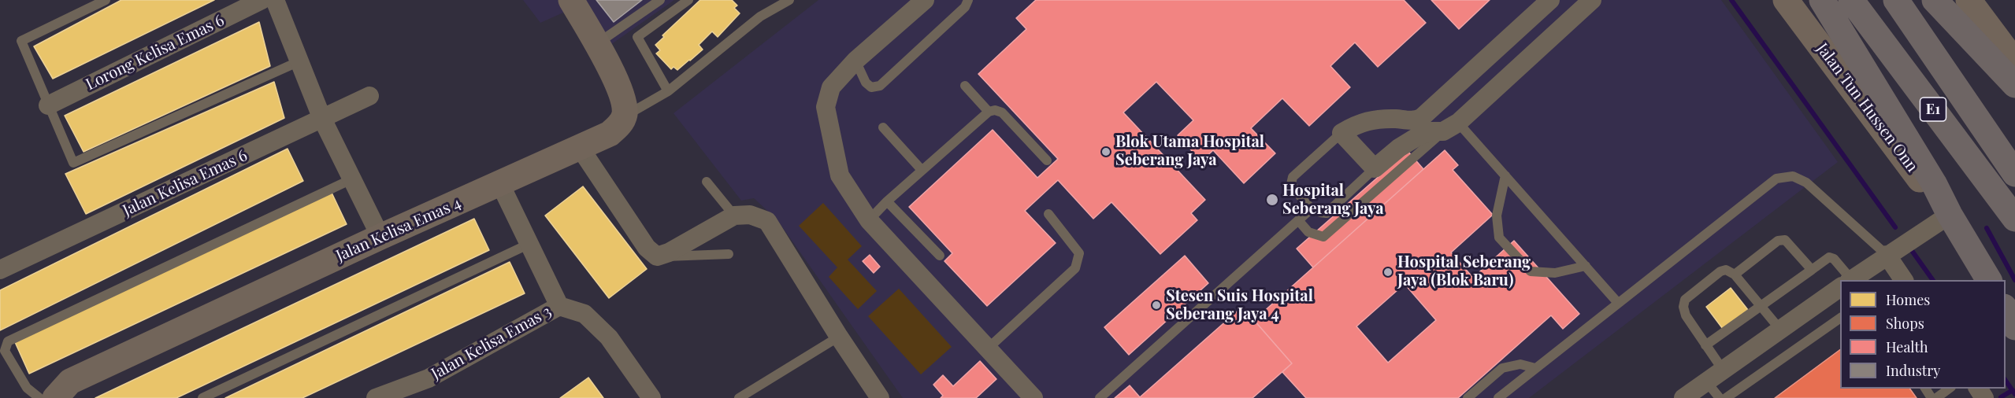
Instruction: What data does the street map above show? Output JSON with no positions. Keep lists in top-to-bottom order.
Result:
{
  "streets": {
    "highway": ["E1"],
    "street": [
      "Lorong Kelisa Emas 6",
      "Jalan Tun Hussen Onn",
      "Jalan Kelisa Emas 6",
      "Jalan Kelisa Emas 4",
      "Jalan Kelisa Emas 3"
    ]
  },
  "crossings": [
    ["Jalan Kelisa Emas 4", "Jalan Kelisa Emas 3"]
  ],
  "places": [
    "Blok Utama Hospital Seberang Jaya",
    "Hospital Seberang Jaya",
    "Hospital Seberang Jaya (Blok Baru)",
    "Stesen Suis Hospital Seberang Jaya 4"
  ],
  "legend": [
    "Homes",
    "Shops",
    "Health",
    "Industry"
  ]
}
